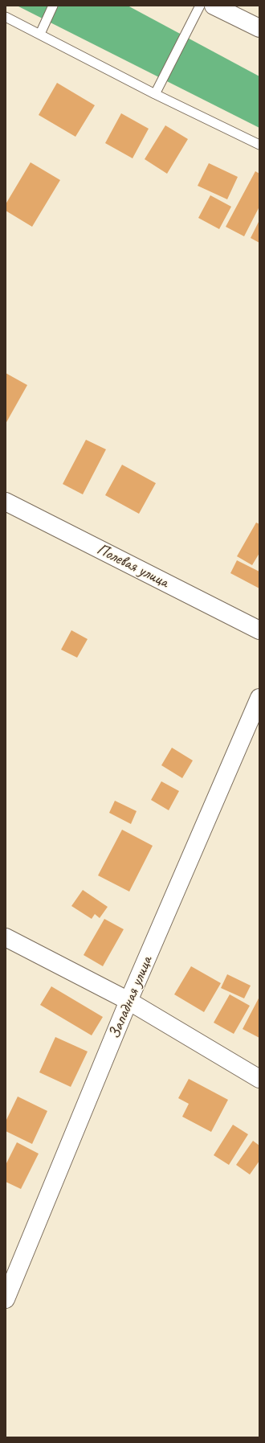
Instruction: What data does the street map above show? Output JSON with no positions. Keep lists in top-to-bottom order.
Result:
{
  "streets": {
    "street": ["Полевая улица", "Западная улица"]
  }
}
